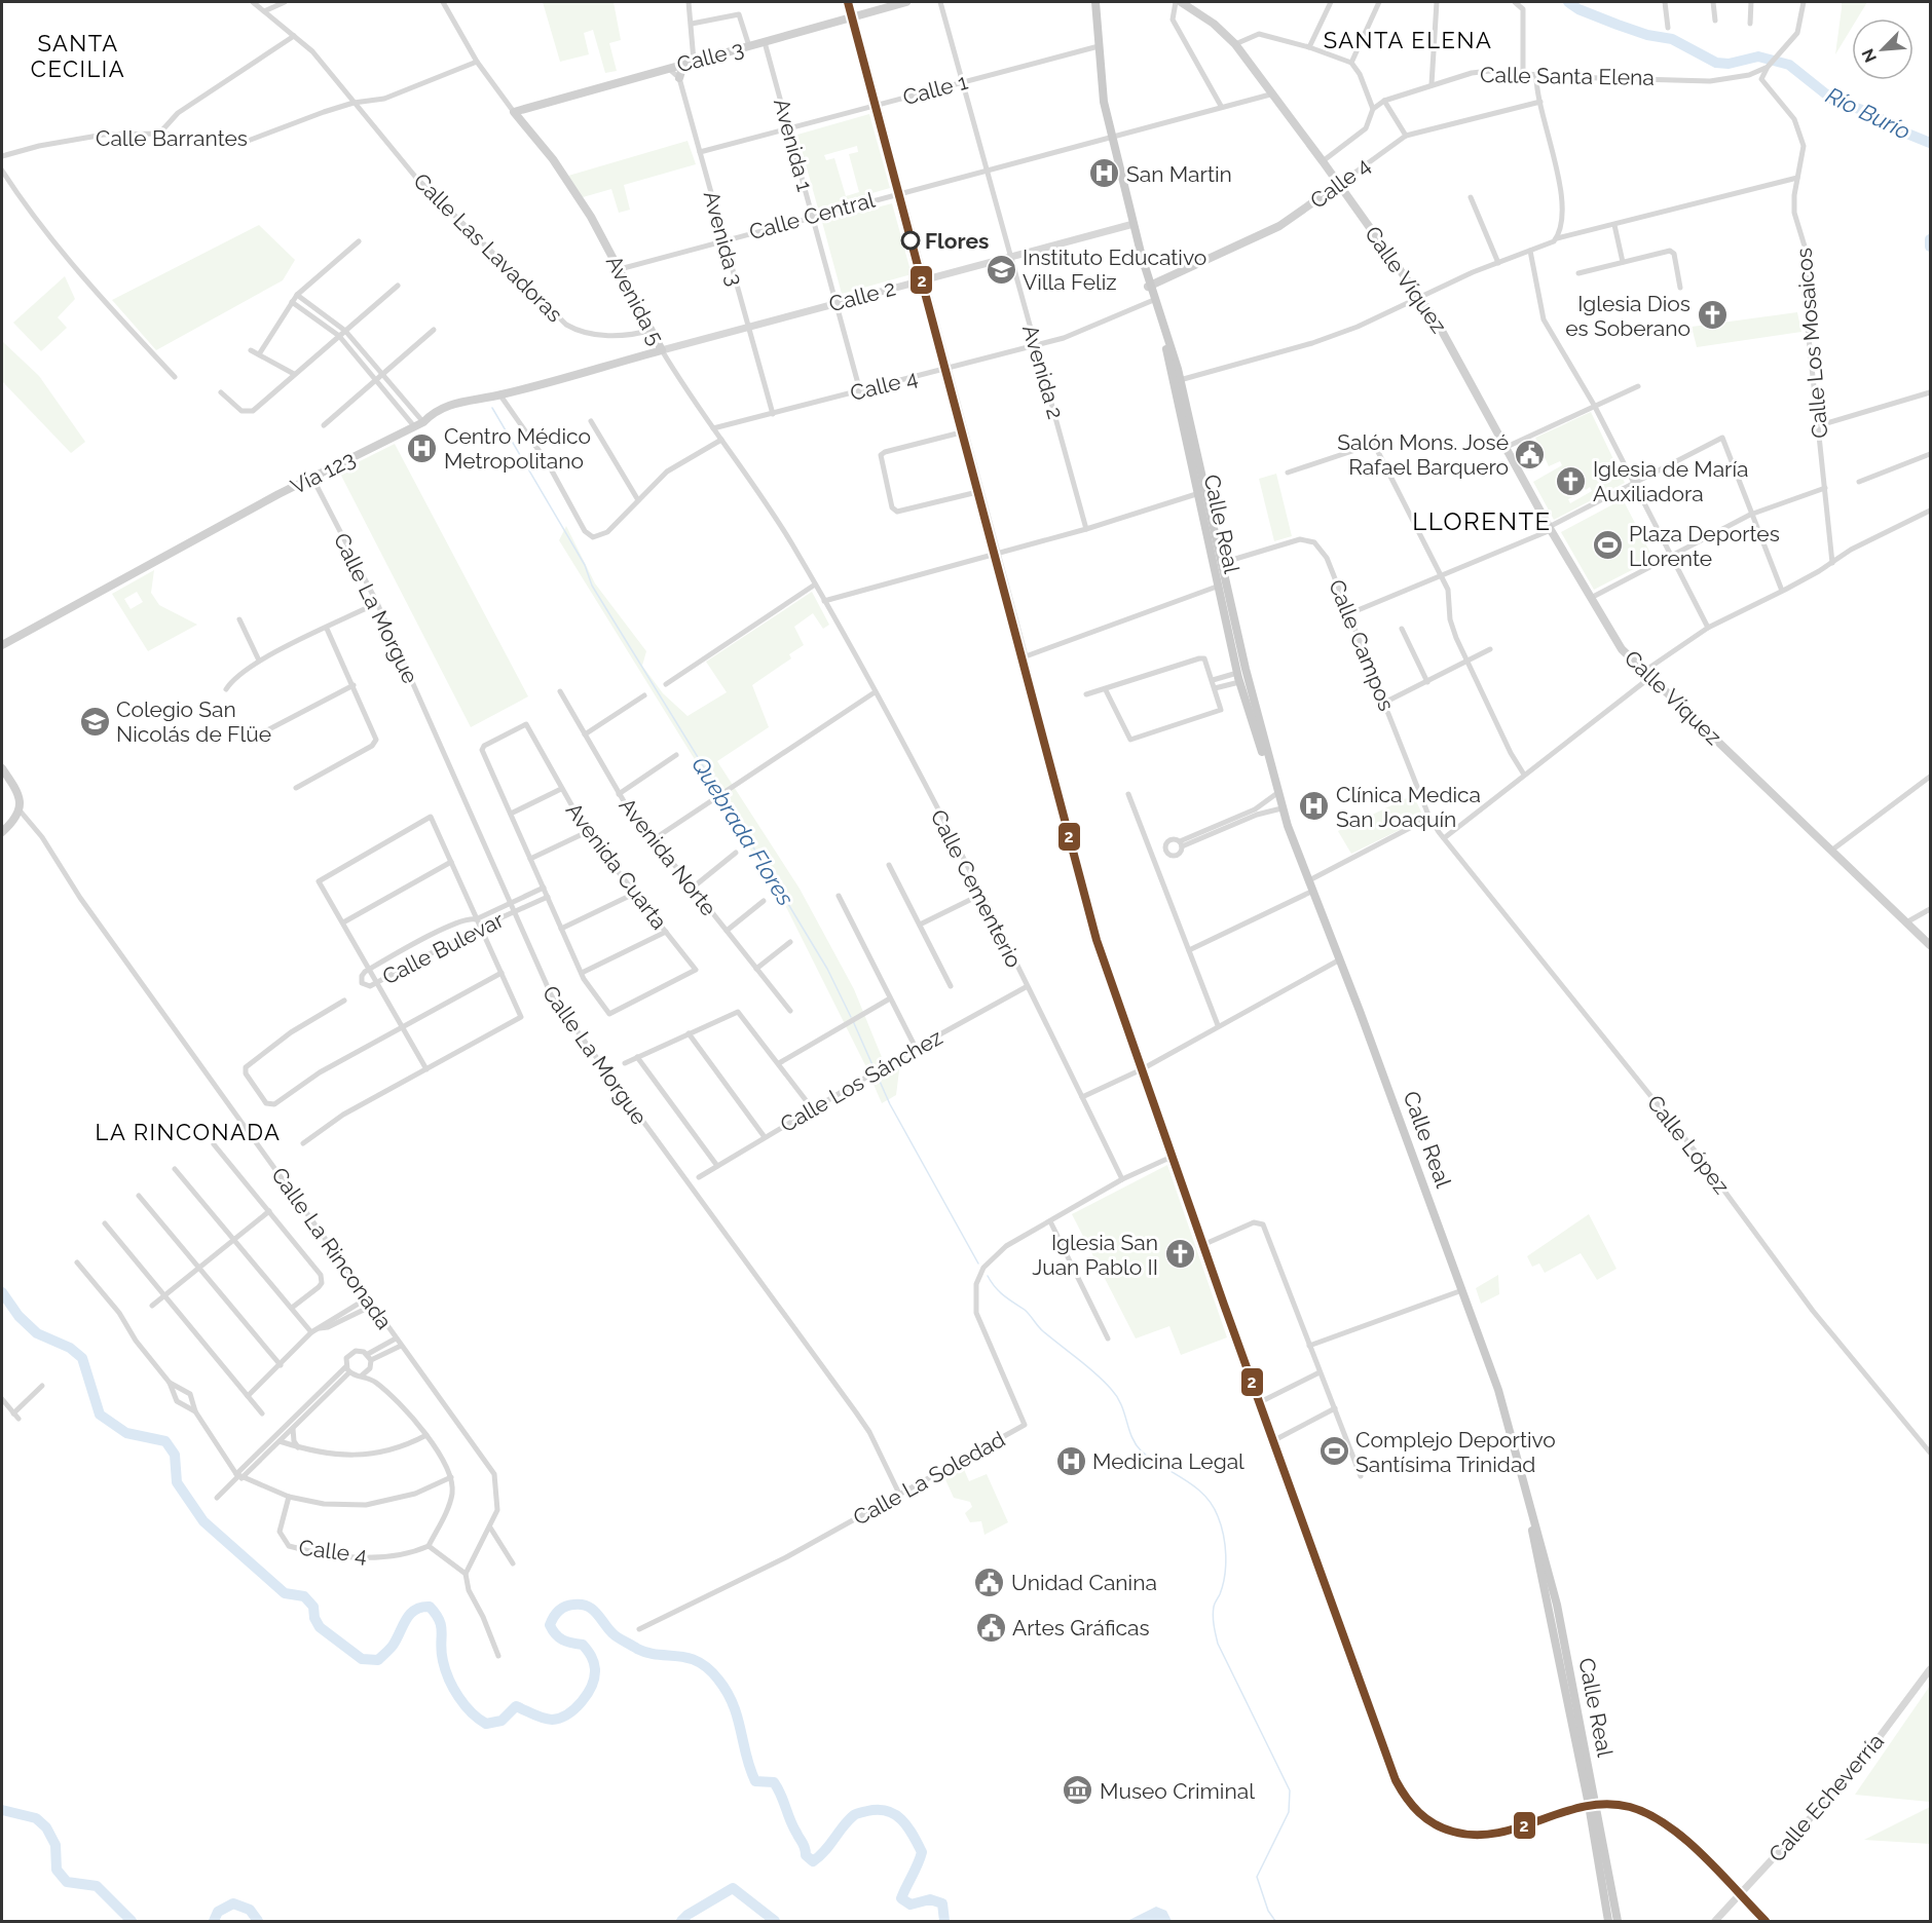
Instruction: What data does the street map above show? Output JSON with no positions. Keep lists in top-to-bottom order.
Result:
{
  "streets": {
    "main road": [
      "Calle 3",
      "Calle 4",
      "Calle Víquez",
      "Avenida 5",
      "Vía 123",
      "Calle Real"
    ],
    "street": [
      "Calle Santa Elena",
      "Calle 1",
      "Calle Barrantes",
      "Avenida 1",
      "Calle Central",
      "Avenida 3",
      "Calle Las Lavadoras",
      "Calle 2",
      "Calle Los Mosaicos",
      "Avenida 2",
      "Calle La Morgue",
      "Calle Campos",
      "Avenida Norte",
      "Avenida Cuarta",
      "Calle Cementerio",
      "Calle Bulevar",
      "Calle Los Sánchez",
      "Calle López",
      "Calle La Rinconada",
      "Calle La Soledad",
      "Calle Echeverría"
    ]
  },
  "crossings": [
    ["Calle 3", "Avenida 1"],
    ["Calle 3", "Avenida 5"],
    ["Calle Santa Elena", "Calle Víquez"],
    ["Calle Santa Elena", "Calle Los Mosaicos"],
    ["Calle 1", "Avenida 1"],
    ["Calle 1", "Avenida 3"],
    ["Calle 1", "Avenida 2"],
    ["Calle 1", "Calle Real"],
    ["Calle Barrantes", "Calle Las Lavadoras"],
    ["Calle Barrantes", "Avenida 5"],
    ["Avenida 1", "Calle 4"],
    ["Avenida 1", "Calle Central"],
    ["Avenida 1", "Calle 2"],
    ["Calle 4", "Avenida 3"],
    ["Calle 4", "Calle Víquez"],
    ["Calle 4", "Avenida 5"],
    ["Calle 4", "Avenida 2"],
    ["Calle 4", "Calle Real"],
    ["Calle Central", "Avenida 3"],
    ["Calle Central", "Calle Víquez"],
    ["Calle Central", "Avenida 5"],
    ["Calle Central", "Avenida 2"],
    ["Calle Central", "Calle Real"],
    ["Avenida 3", "Calle 2"],
    ["Calle Las Lavadoras", "Avenida 5"],
    ["Calle 2", "Avenida 5"],
    ["Calle 2", "Avenida 2"],
    ["Calle 2", "Vía 123"],
    ["Calle 2", "Calle Real"],
    ["Avenida 5", "Vía 123"],
    ["Avenida 5", "Calle Cementerio"],
    ["Vía 123", "Calle La Morgue"],
    ["Calle Real", "Calle Campos"],
    ["Calle La Morgue", "Calle Bulevar"],
    ["Calle La Morgue", "Calle La Soledad"],
    ["Calle Campos", "Calle López"],
    ["Calle Cementerio", "Calle Los Sánchez"],
    ["Calle Cementerio", "Calle La Soledad"]
  ],
  "districts": [
    "SANTA ELENA",
    "SANTA CECILIA",
    "LLORENTE",
    "LA RINCONADA"
  ],
  "water": ["Río Burío", "Quebrada Flores"],
  "places": {
    "hospital": [
      "San Martin",
      "Centro Médico Metropolitano",
      "Clínica Medica San Joaquín",
      "Medicina Legal"
    ],
    "other": ["Flores"],
    "school or university": ["Instituto Educativo Villa Feliz", "Colegio San Nicolás de Flüe"],
    "church": ["Iglesia Dios es Soberano", "Iglesia de María Auxiliadora", "Iglesia San Juan Pablo II"],
    "public building": ["Salón Mons. José Rafael Barquero", "Unidad Canina", "Artes Gráficas"],
    "sports": ["Plaza Deportes Llorente", "Complejo Deportivo Santísima Trinidad"],
    "museum": ["Museo Criminal"]
  },
  "lines": ["rail line 2"],
  "north": "bottom left"
}
